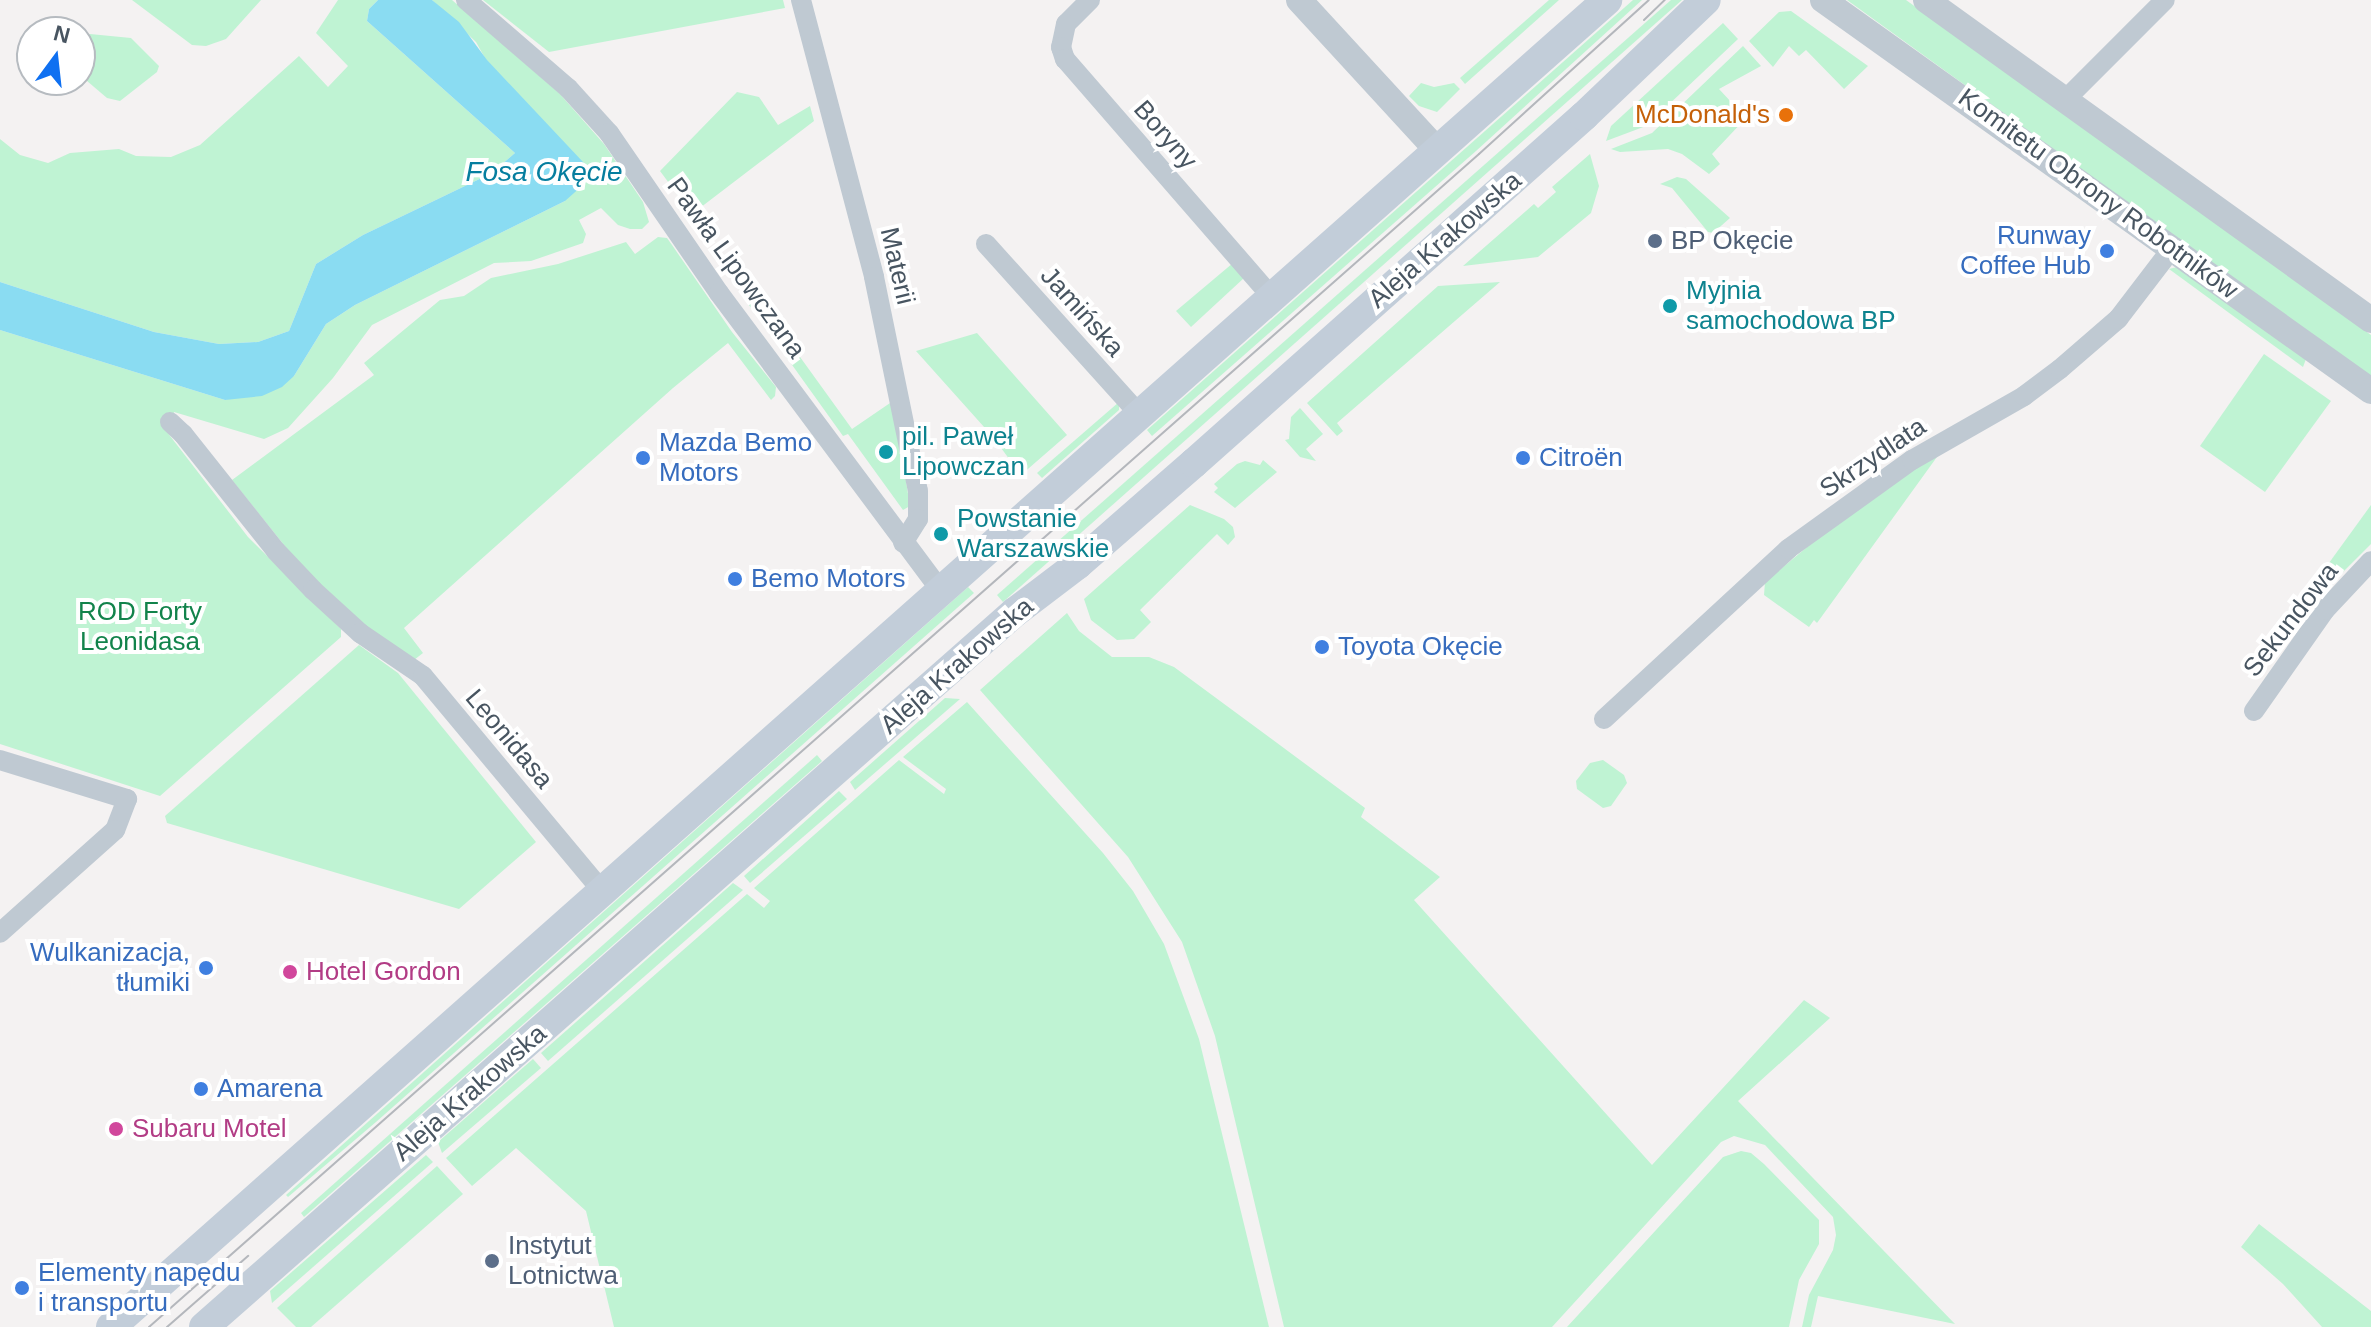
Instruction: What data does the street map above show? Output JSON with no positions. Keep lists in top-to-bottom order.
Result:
{
  "streets": {
    "main road": ["Aleja Krakowska"],
    "street": [
      "Boryny",
      "Komitetu Obrony Robotników",
      "Materii",
      "Pawła Lipowczana",
      "Jamińska",
      "Skrzydlata",
      "Sekundowa",
      "Leonidasa"
    ]
  },
  "crossings": [
    ["Komitetu Obrony Robotników", "Skrzydlata"],
    ["Materii", "Pawła Lipowczana"]
  ],
  "water": ["Fosa Okęcie"],
  "parks": ["ROD Forty Leonidasa"],
  "places": [
    "McDonald's",
    "BP Okęcie",
    "Runway Coffee Hub",
    "Myjnia samochodowa BP",
    "pil. Paweł Lipowczan",
    "Mazda Bemo Motors",
    "Citroën",
    "Powstanie Warszawskie",
    "Bemo Motors",
    "Toyota Okęcie",
    "Wulkanizacja, tłumiki",
    "Hotel Gordon",
    "Amarena",
    "Subaru Motel",
    "Instytut Lotnictwa",
    "Elementy napędu i transportu"
  ],
  "north": "top"
}
